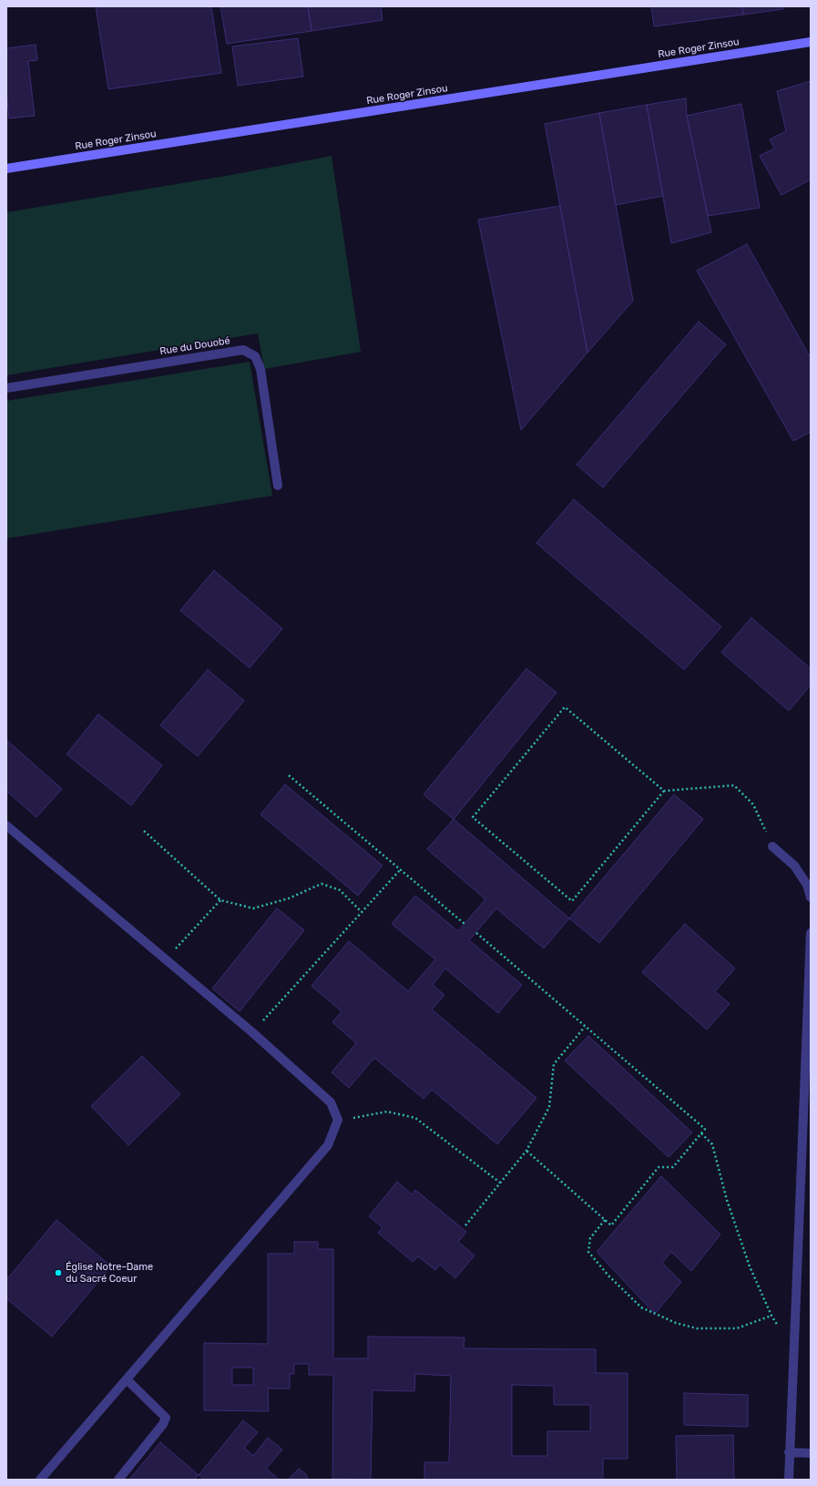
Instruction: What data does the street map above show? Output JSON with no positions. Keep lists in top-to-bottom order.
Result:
{
  "streets": {
    "street": ["Rue Roger Zinsou", "Rue du Douobé"]
  },
  "places": ["Église Notre-Dame du Sacré Coeur"]
}
